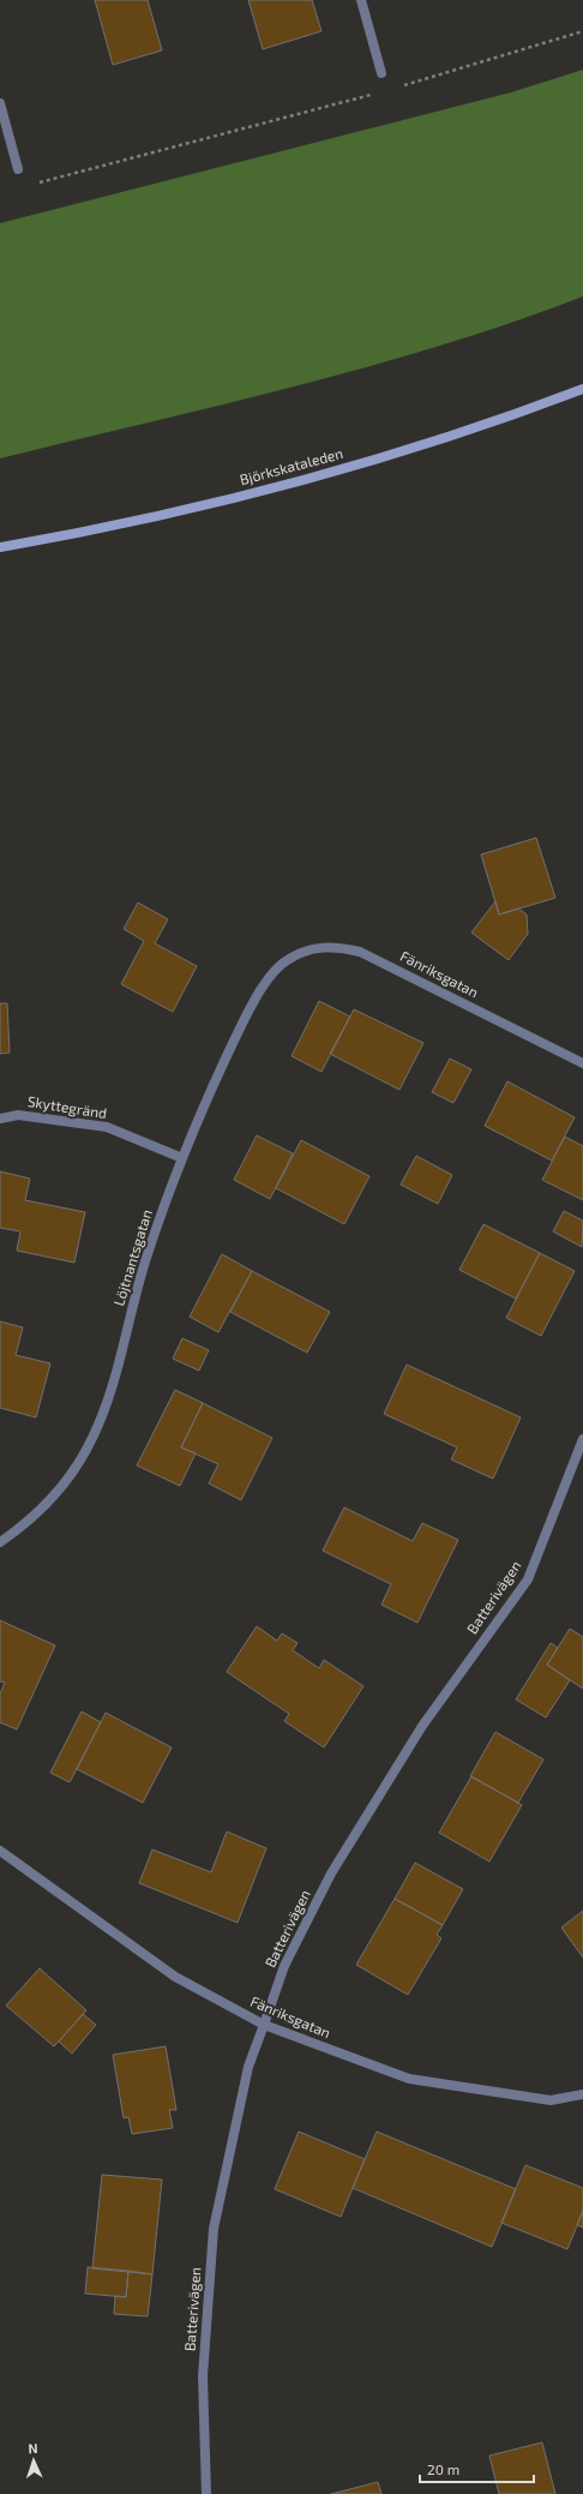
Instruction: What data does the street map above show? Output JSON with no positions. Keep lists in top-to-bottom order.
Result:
{
  "streets": {
    "main road": ["Björkskataleden"],
    "street": [
      "Fänriksgatan",
      "Skyttegränd",
      "Löjtnantsgatan",
      "Batterivägen"
    ]
  },
  "crossings": [
    ["Fänriksgatan", "Löjtnantsgatan"],
    ["Fänriksgatan", "Batterivägen"],
    ["Skyttegränd", "Löjtnantsgatan"]
  ],
  "scale_bar": "20 m",
  "north": "top"
}
